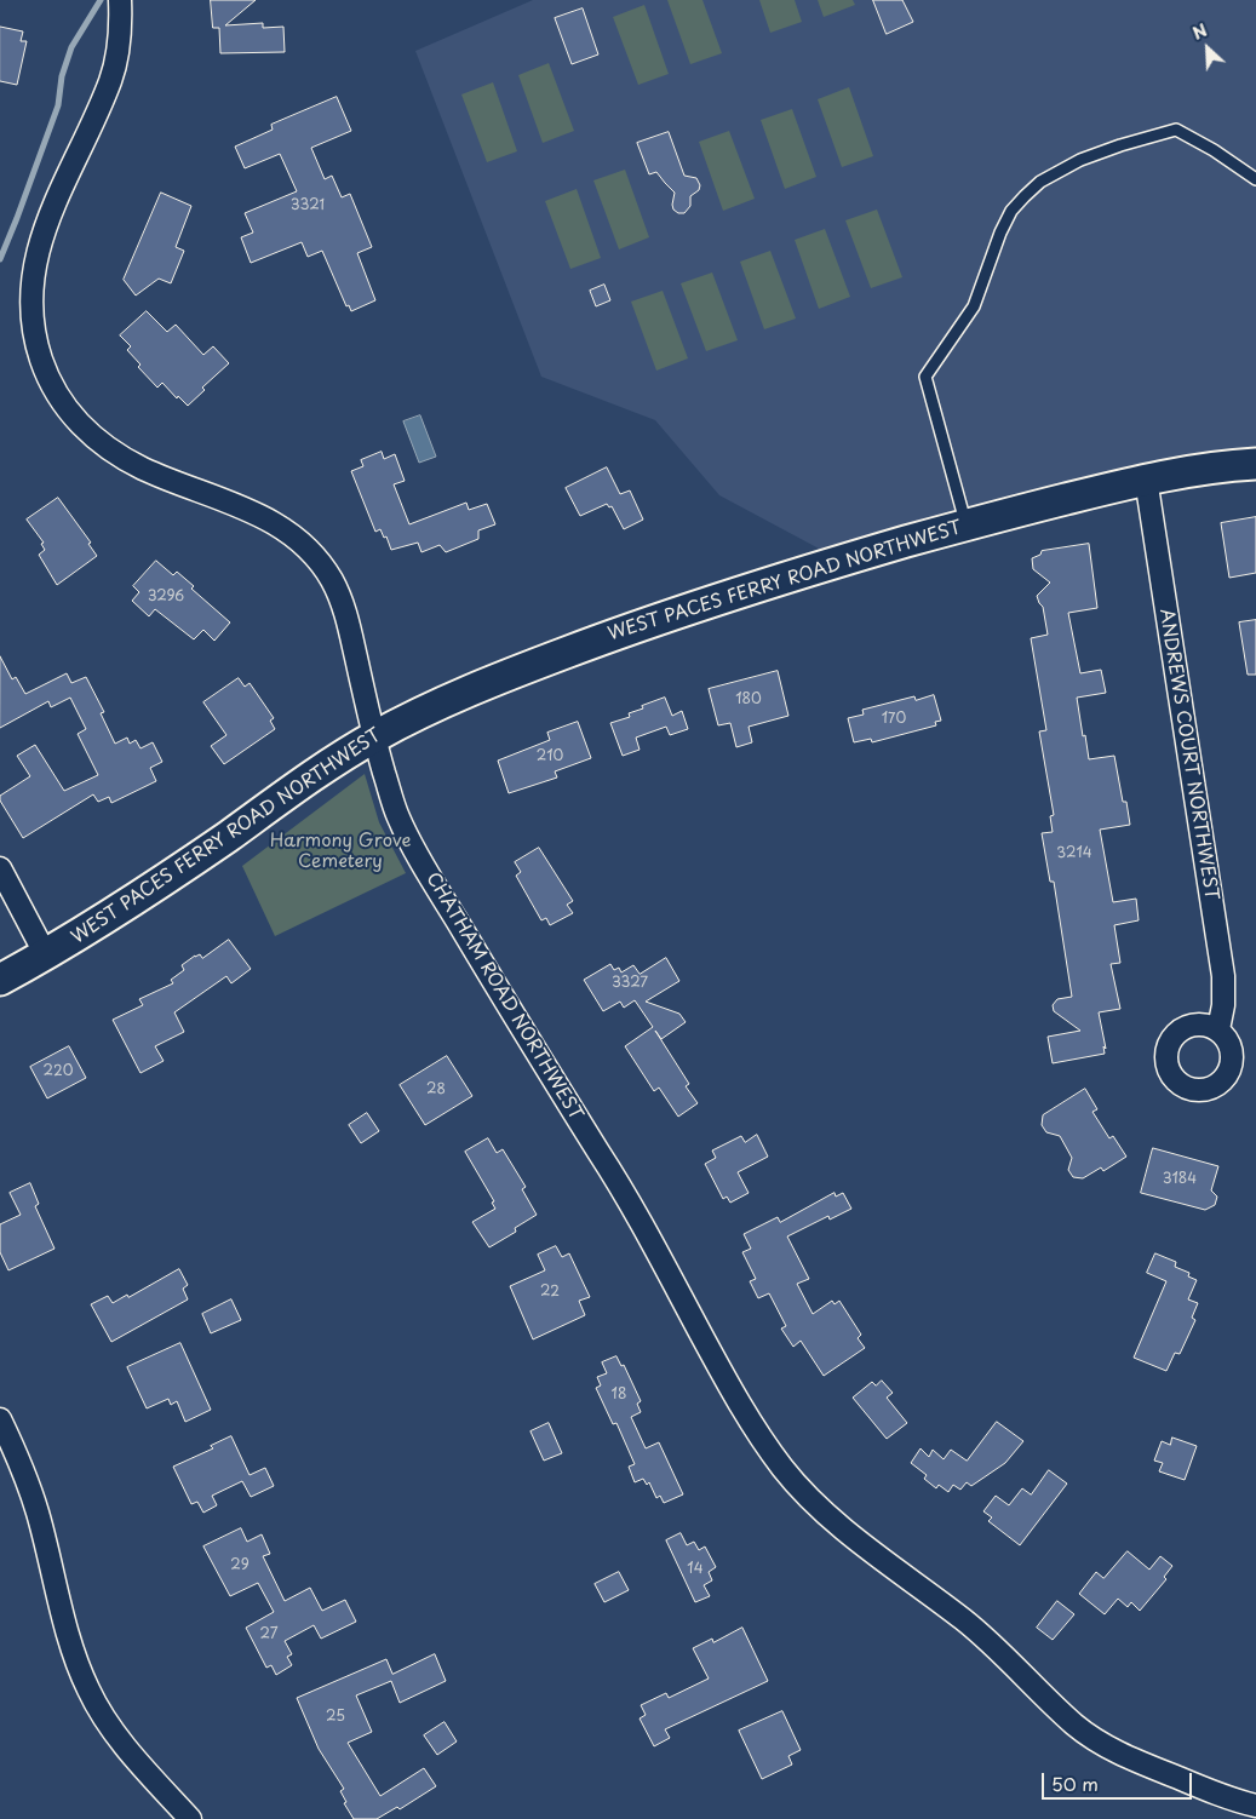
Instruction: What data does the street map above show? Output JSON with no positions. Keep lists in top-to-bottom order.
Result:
{
  "streets": {
    "main road": ["WEST PACES FERRY ROAD NORTHWEST"],
    "street": ["ANDREWS COURT NORTHWEST", "CHATHAM ROAD NORTHWEST"]
  },
  "crossings": [
    ["WEST PACES FERRY ROAD NORTHWEST", "ANDREWS COURT NORTHWEST"],
    ["WEST PACES FERRY ROAD NORTHWEST", "CHATHAM ROAD NORTHWEST"]
  ],
  "parks": ["Harmony Grove Cemetery"],
  "house_numbers": [
    "3321",
    "3296",
    "180",
    "170",
    "210",
    "3214",
    "3327",
    "220",
    "28",
    "3184",
    "22",
    "18",
    "29",
    "14",
    "27",
    "25"
  ],
  "scale_bar": "50 m",
  "north": "top left"
}
